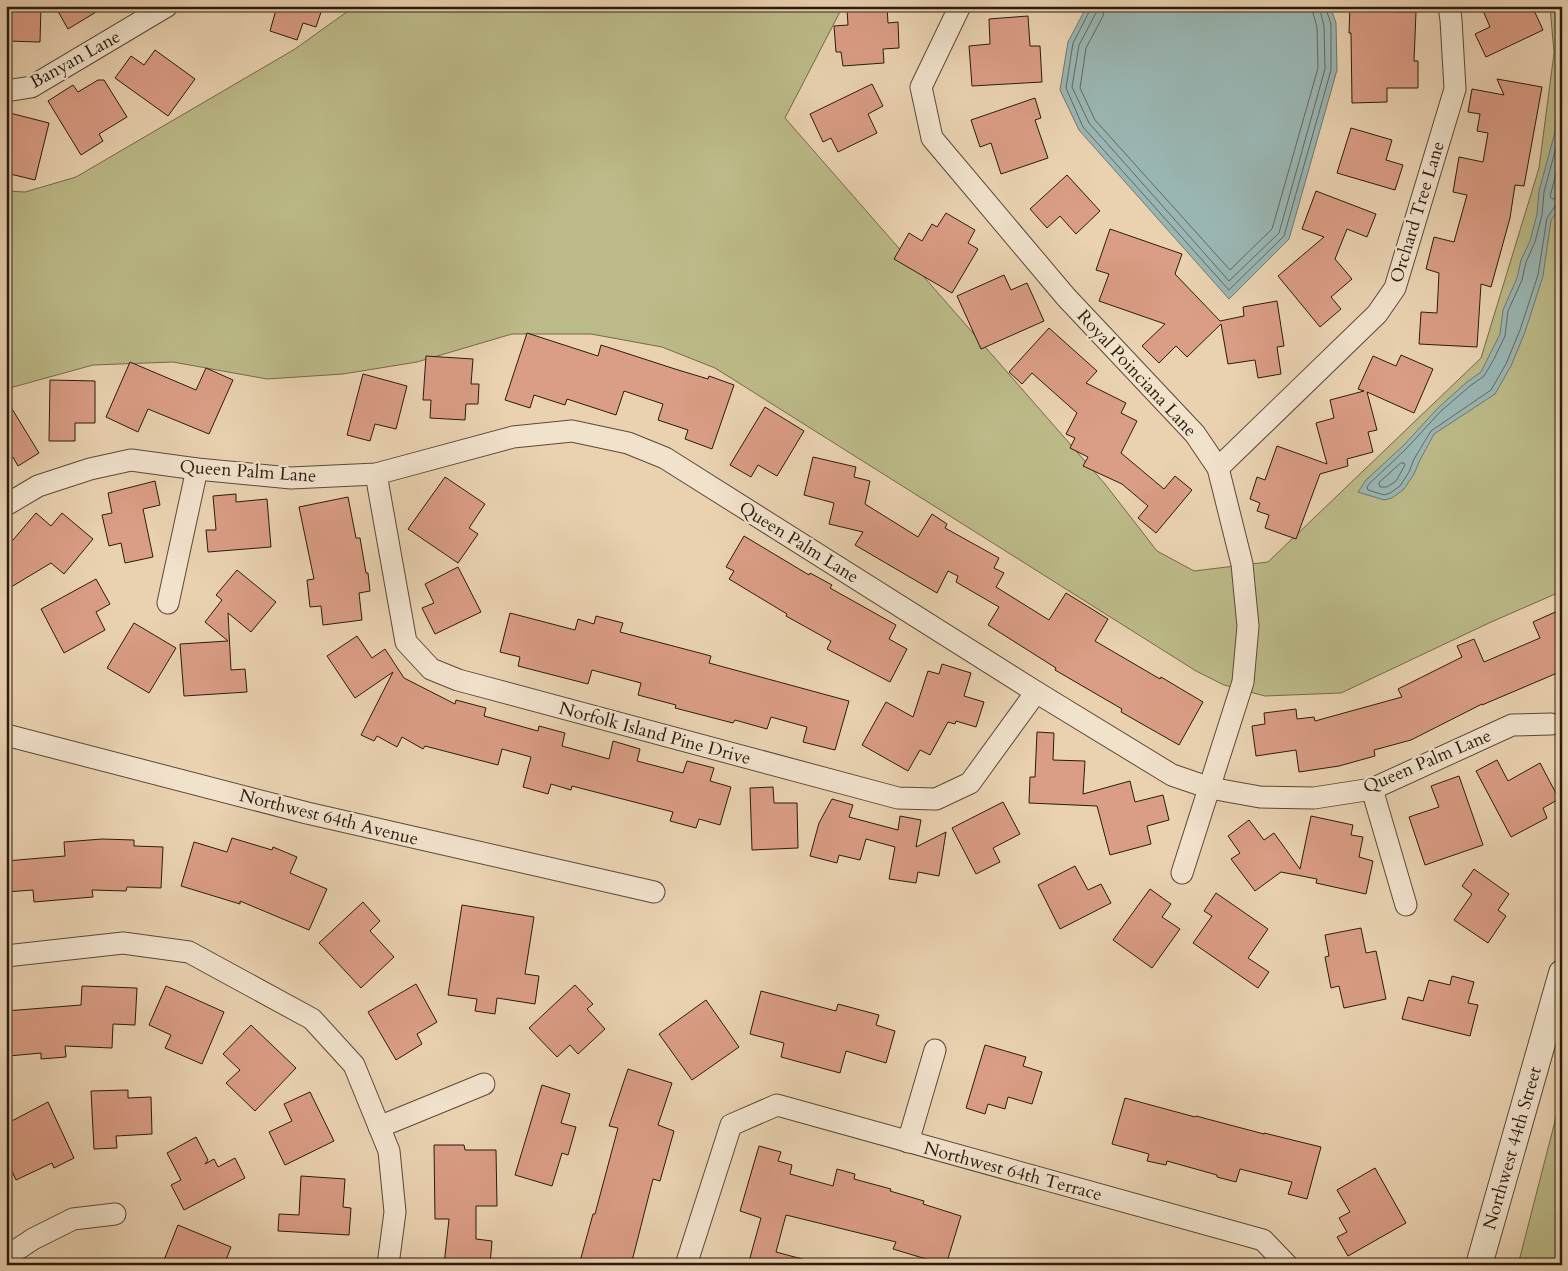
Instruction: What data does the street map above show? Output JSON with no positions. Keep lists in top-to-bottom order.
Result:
{
  "streets": {
    "street": [
      "Banyan Lane",
      "Orchard Tree Lane",
      "Royal Poinciana Lane",
      "Queen Palm Lane",
      "Norfolk Island Pine Drive",
      "Northwest 64th Avenue",
      "Northwest 44th Street",
      "Northwest 64th Terrace"
    ]
  },
  "crossings": [
    ["Orchard Tree Lane", "Royal Poinciana Lane"],
    ["Royal Poinciana Lane", "Queen Palm Lane"],
    ["Queen Palm Lane", "Norfolk Island Pine Drive"]
  ]
}
